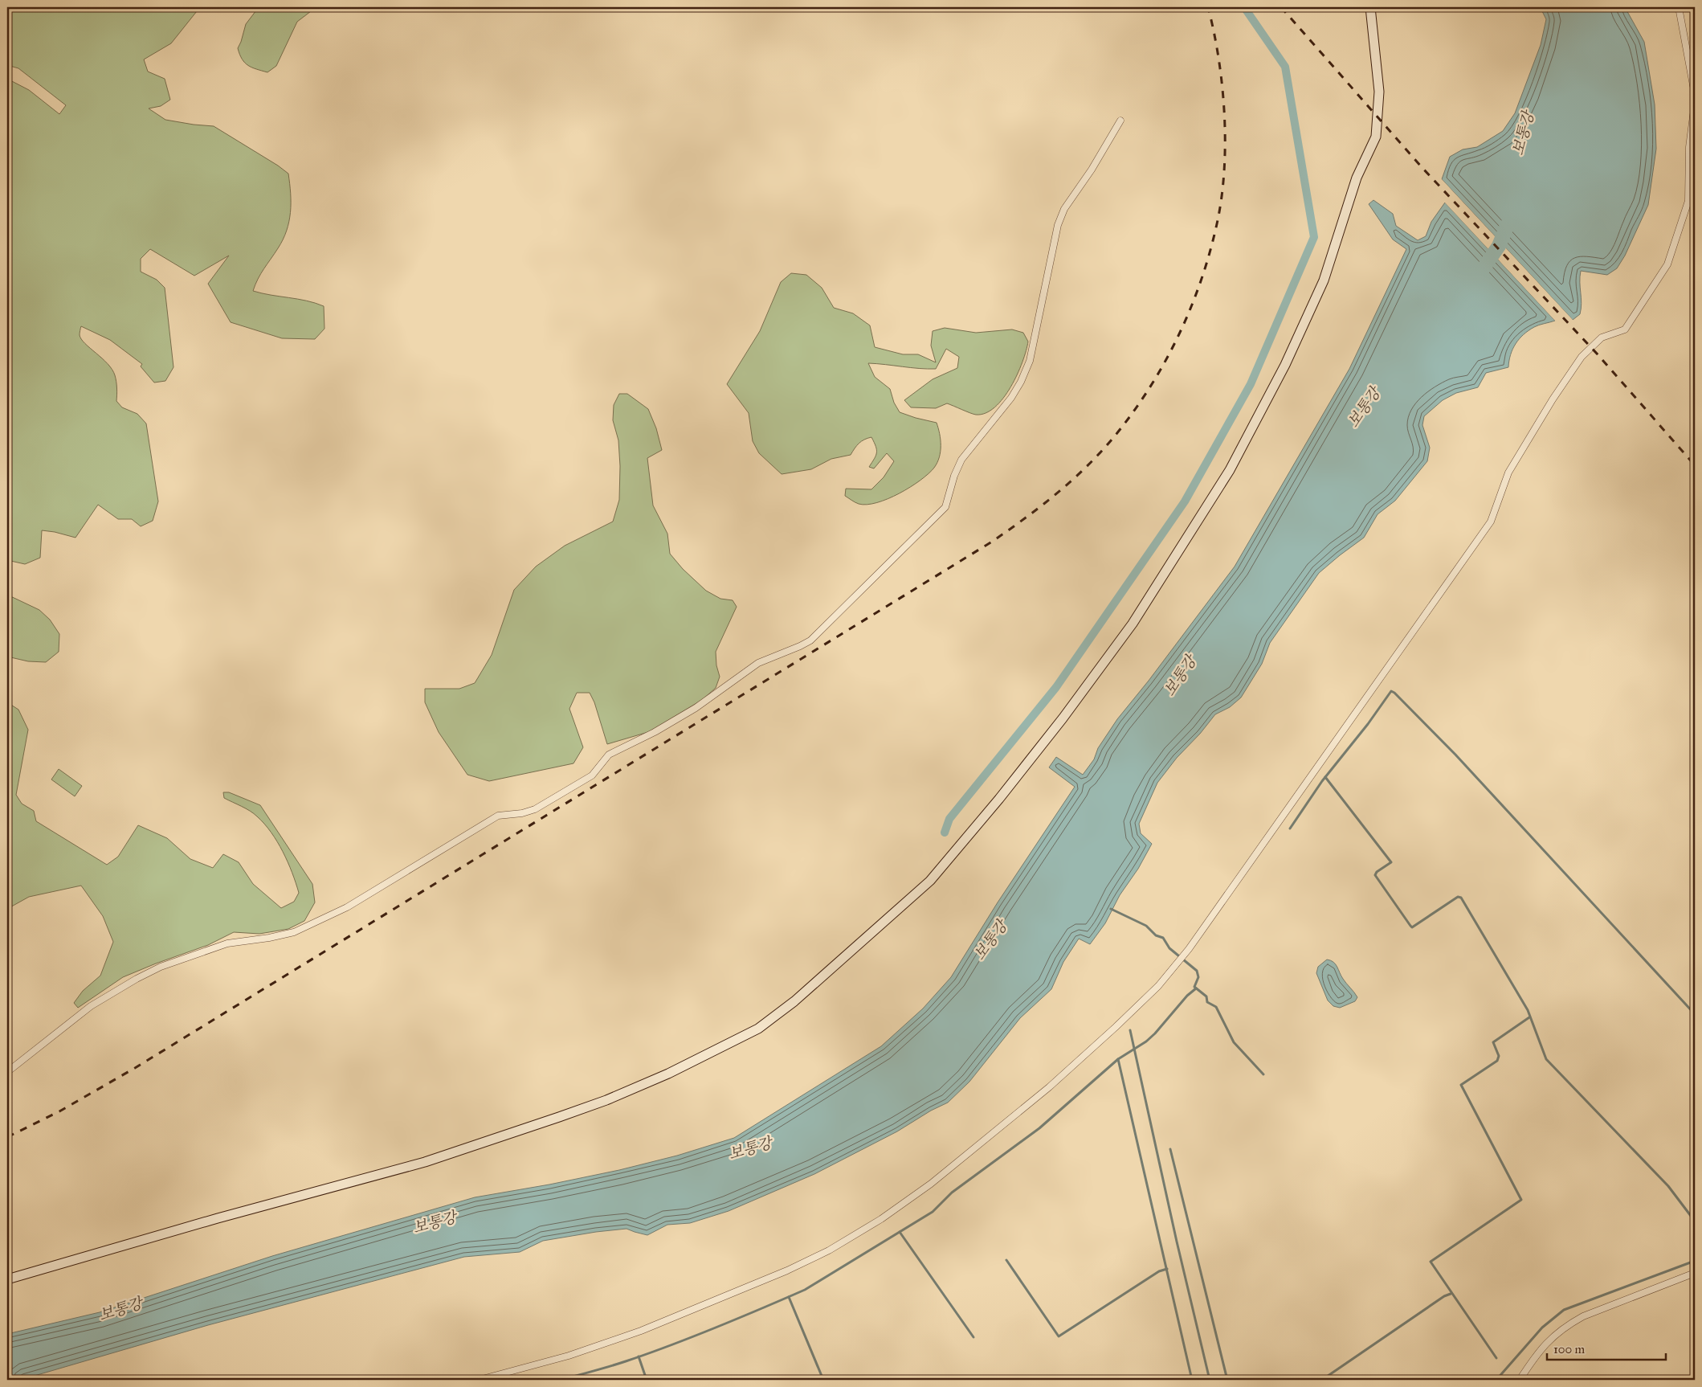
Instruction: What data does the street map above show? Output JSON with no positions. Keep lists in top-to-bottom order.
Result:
{
  "water": ["보통강"],
  "scale_bar": "100 m"
}
